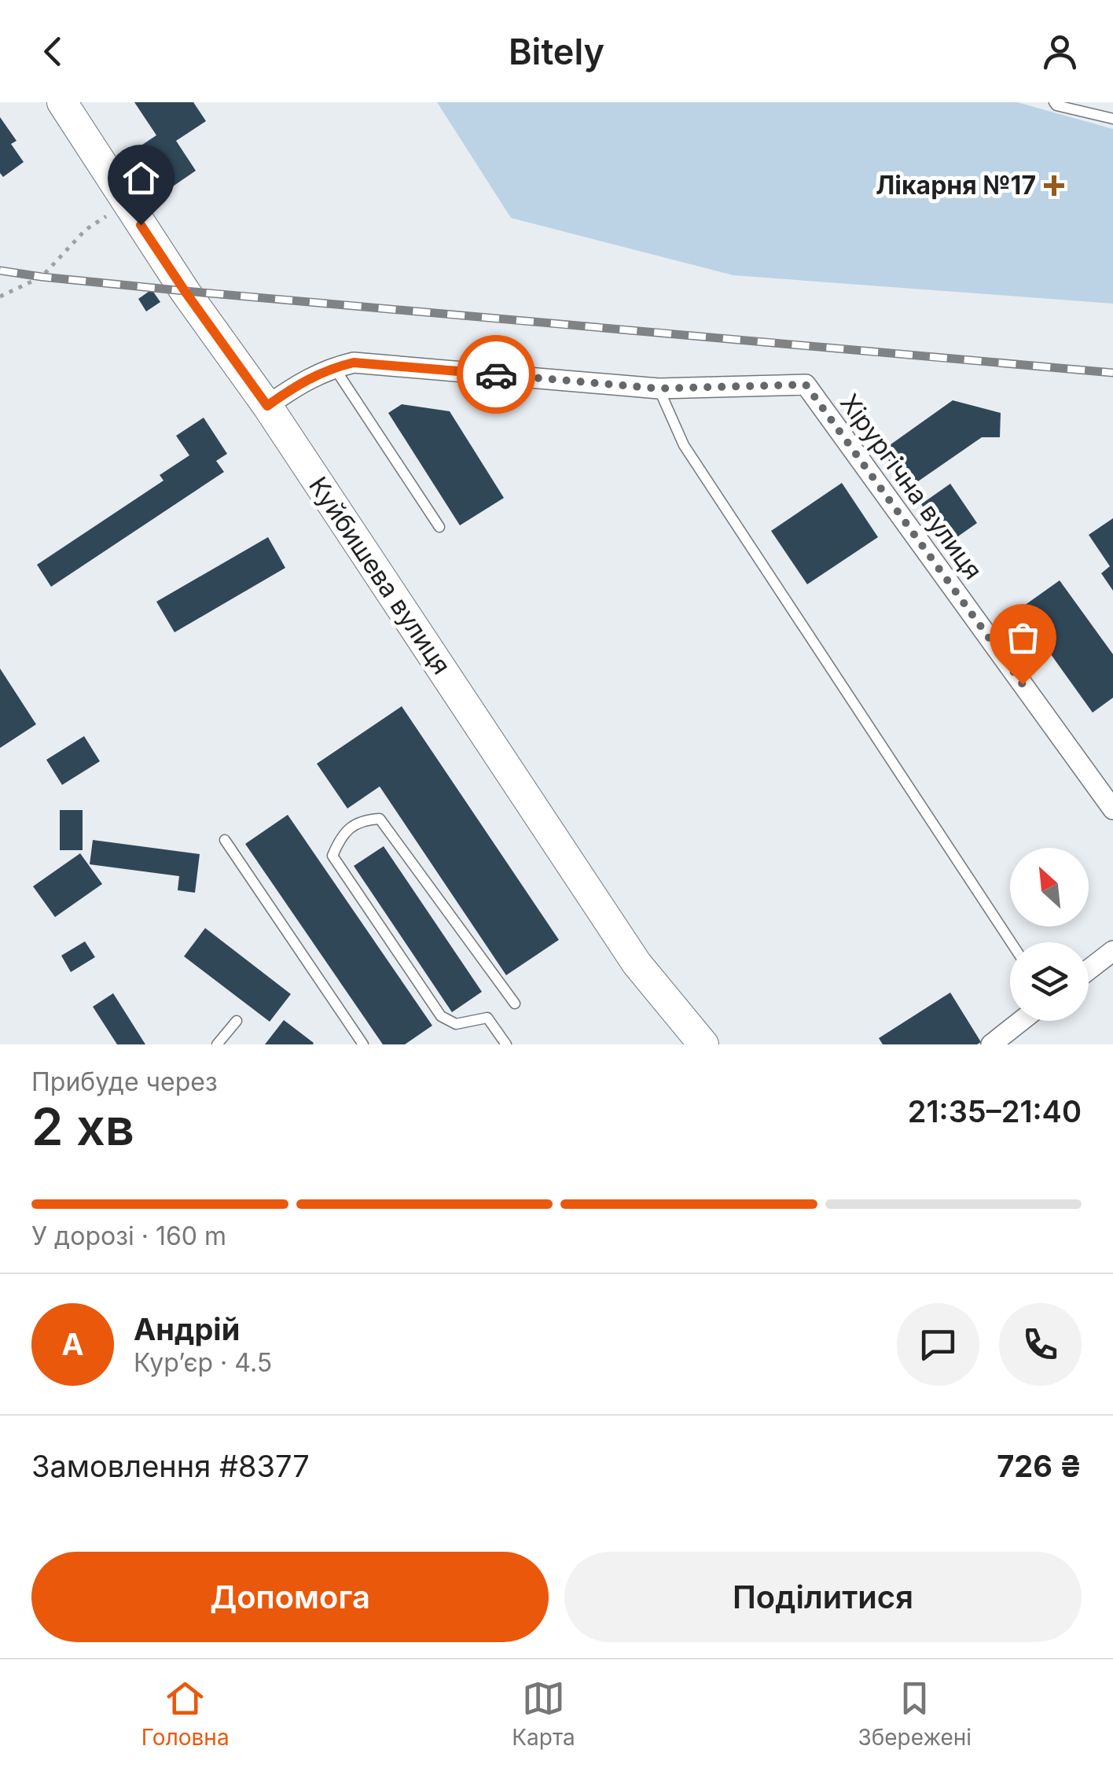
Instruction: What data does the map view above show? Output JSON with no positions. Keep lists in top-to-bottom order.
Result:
{
  "streets": {
    "main road": ["Куйбишева вулиця"],
    "street": ["Хірургічна вулиця"]
  },
  "places": {
    "health": ["Лікарня №17"]
  },
  "north": "top left",
  "page": {
    "header": "Bitely",
    "heading": ["2 хв", "Прибуде через", "21:35–21:40"],
    "panel": [
      "Андрій",
      "Кур’єр · 4.5",
      "Замовлення #8377",
      "726 ₴"
    ],
    "bar": "У дорозі · 160 m",
    "round": "А",
    "buttons": ["Допомога", "Поділитися"],
    "tabs": ["Головна", "Карта", "Збережені"]
  }
}
